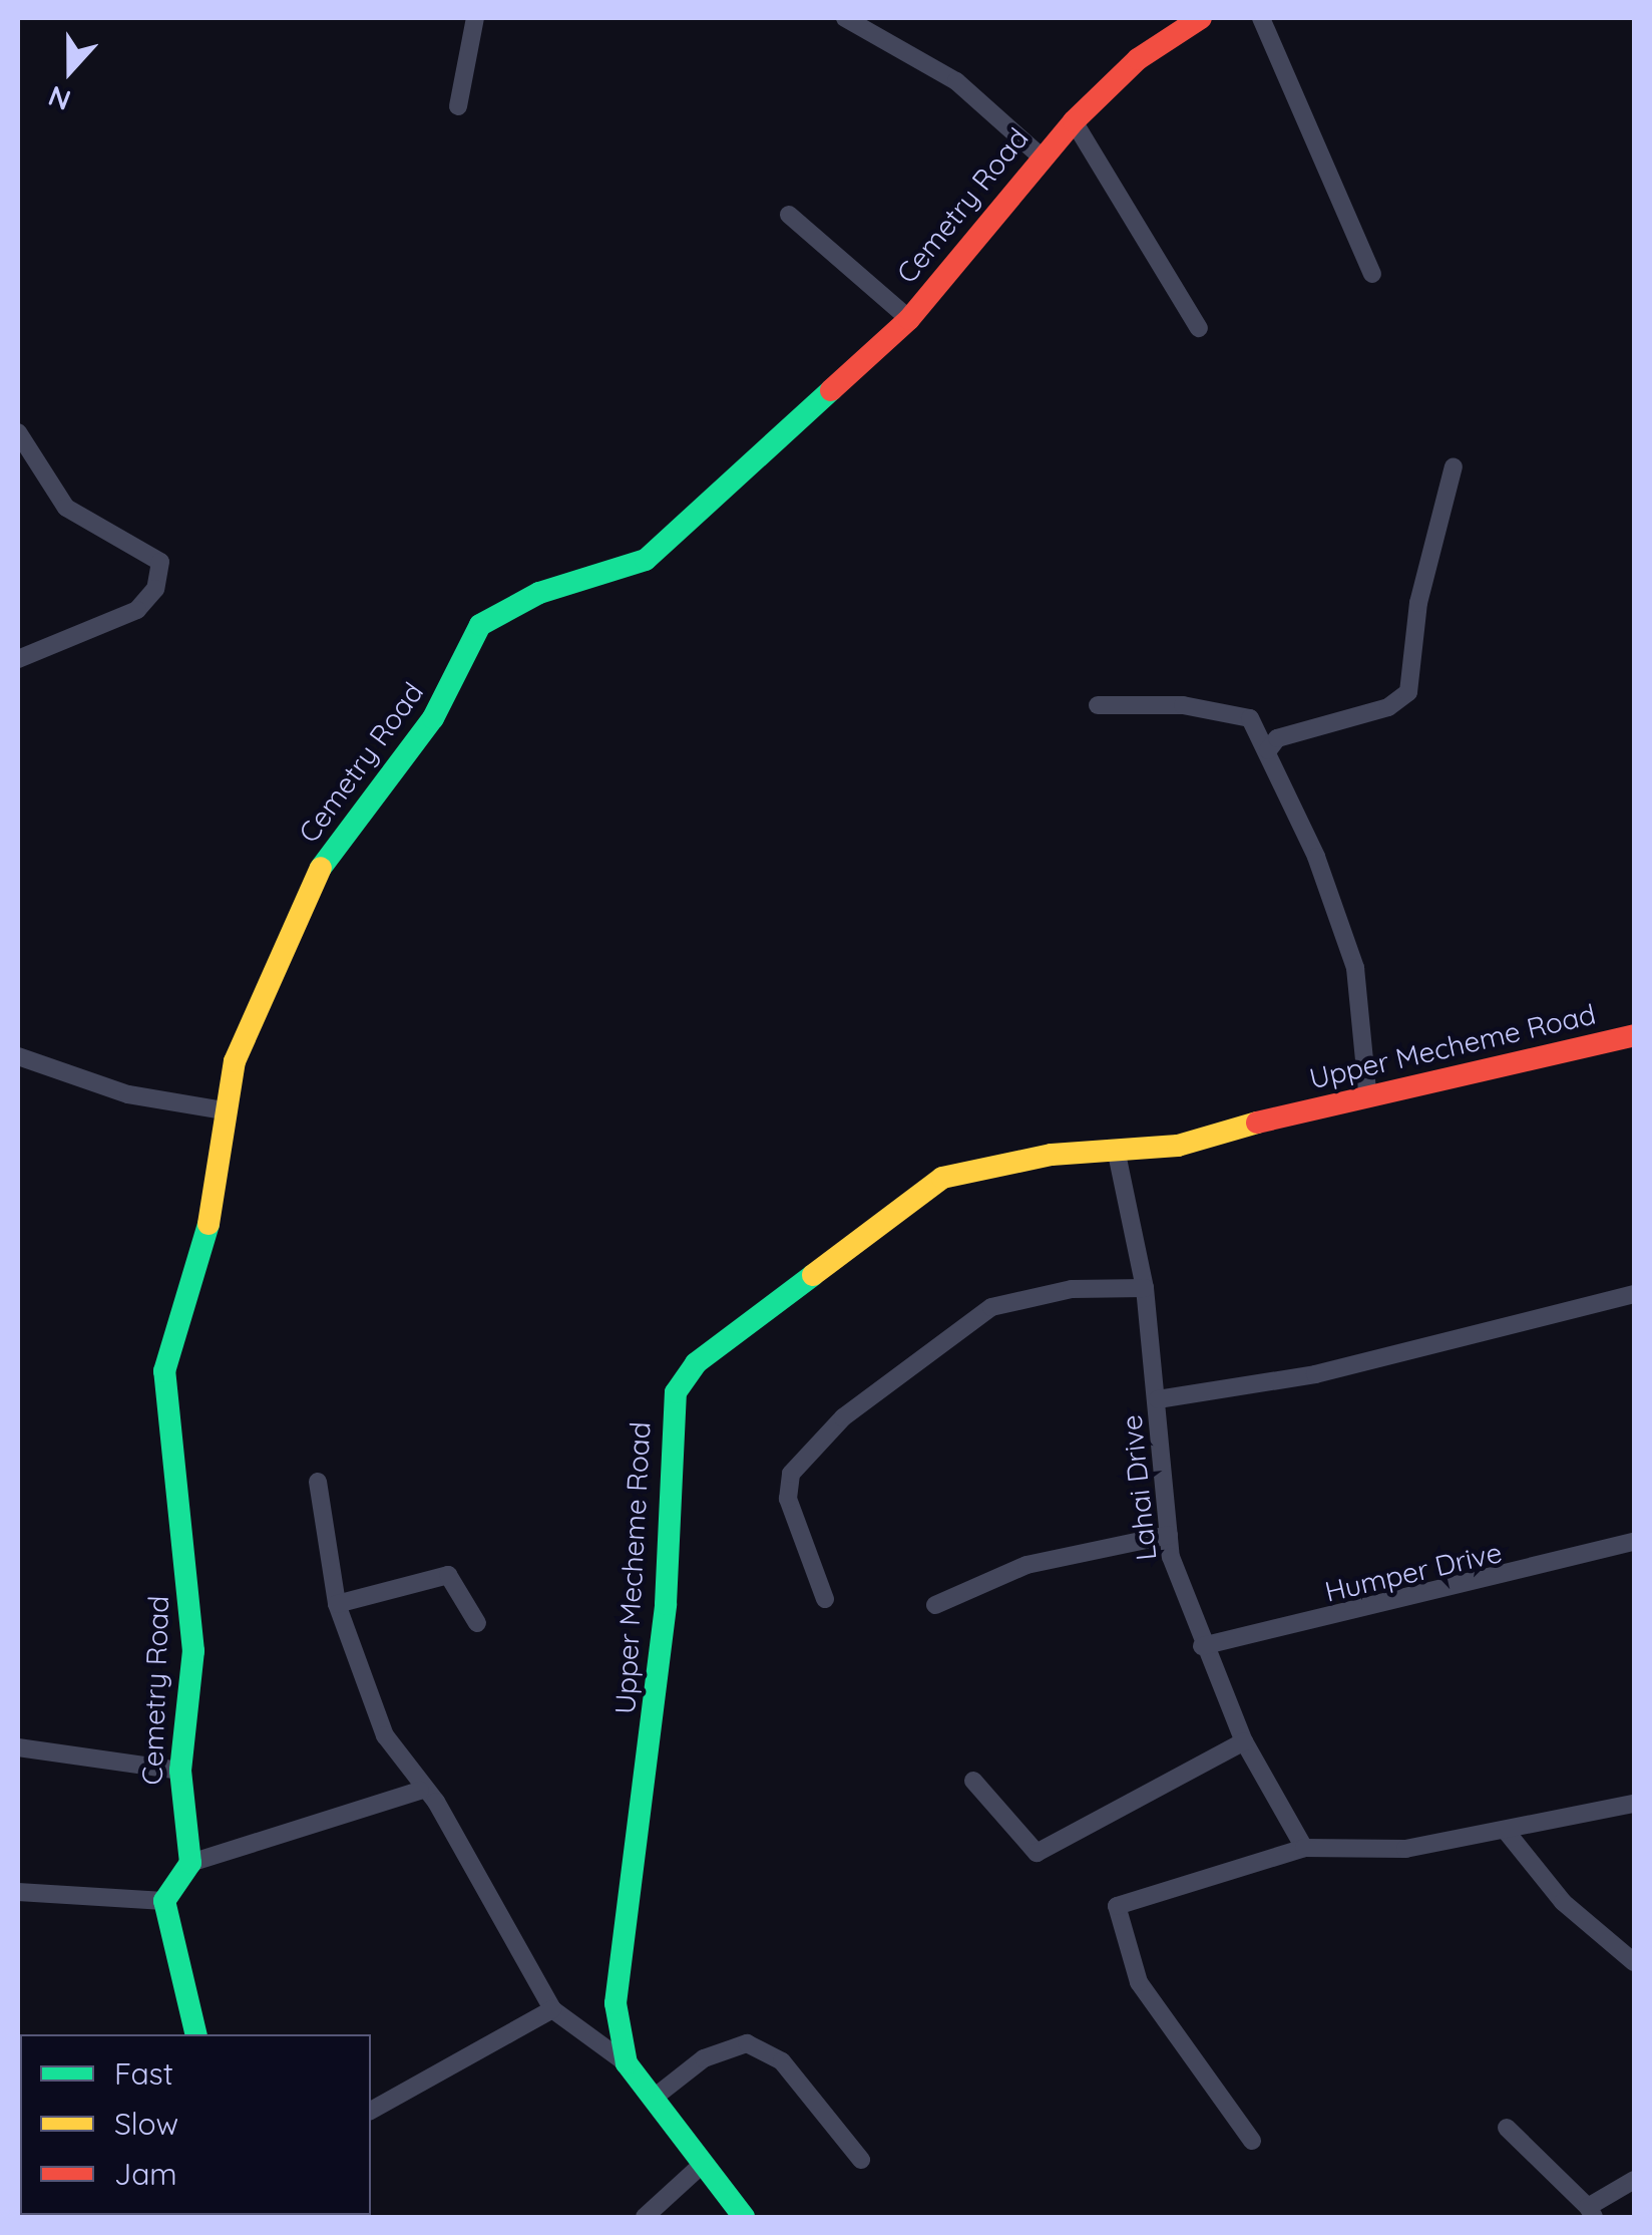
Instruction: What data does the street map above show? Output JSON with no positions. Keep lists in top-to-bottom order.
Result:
{
  "streets": {
    "street": [
      "Cemetry Road",
      "Upper Mecheme Road",
      "Lahai Drive",
      "Humper Drive"
    ]
  },
  "crossings": [
    ["Upper Mecheme Road", "Lahai Drive"],
    ["Lahai Drive", "Humper Drive"]
  ],
  "legend": ["Fast", "Slow", "Jam"],
  "north": "bottom"
}
